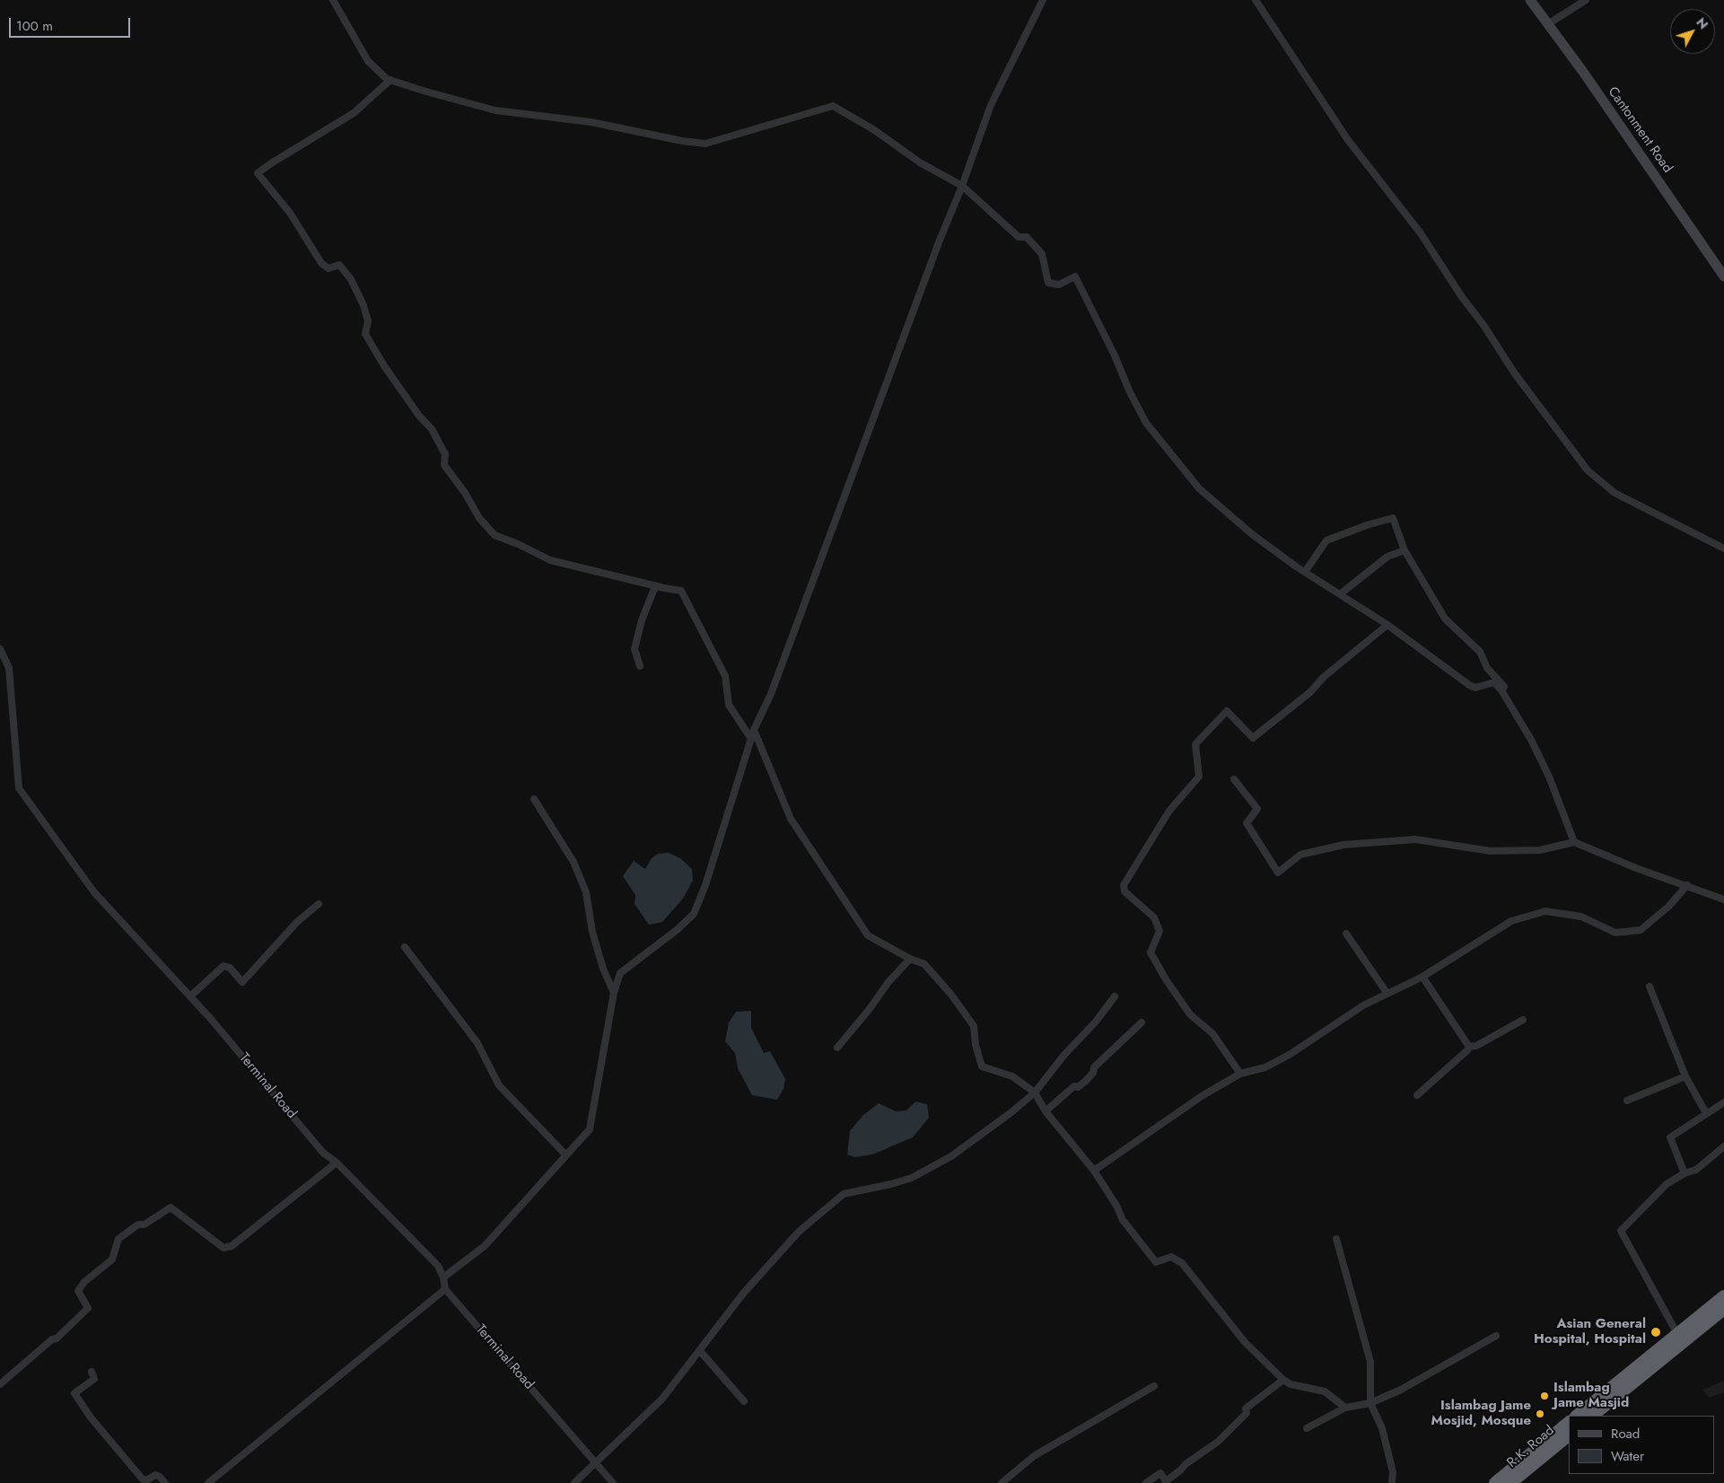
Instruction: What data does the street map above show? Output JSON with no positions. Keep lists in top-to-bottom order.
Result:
{
  "streets": {
    "highway": ["R.K. Road"],
    "street": ["Cantonment Road", "Terminal Road"]
  },
  "places": ["Asian General Hospital, Hospital", "Islambag Jame Masjid", "Islambag Jame Mosjid, Mosque"],
  "legend": ["Road", "Water"],
  "scale_bar": "100 m",
  "north": "top right"
}
